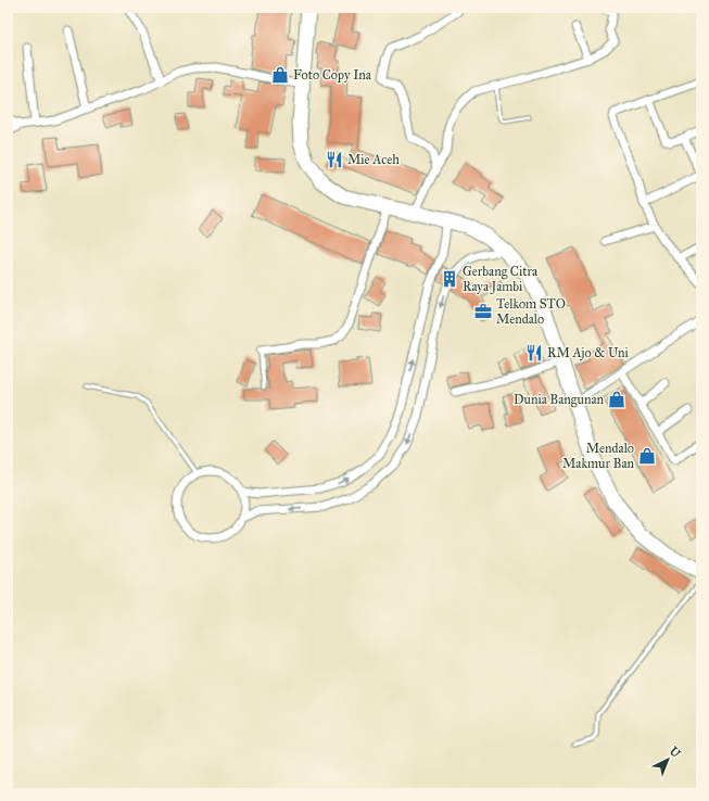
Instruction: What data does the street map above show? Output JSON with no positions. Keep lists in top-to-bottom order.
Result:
{
  "places": {
    "shop": ["Foto Copy Ina", "Dunia Bangunan", "Mendalo Makmur Ban"],
    "restaurant": ["Mie Aceh", "RM Ajo & Uni"],
    "building": ["Gerbang Citra Raya Jambi"],
    "office": ["Telkom STO Mendalo"]
  },
  "north": "top right"
}
